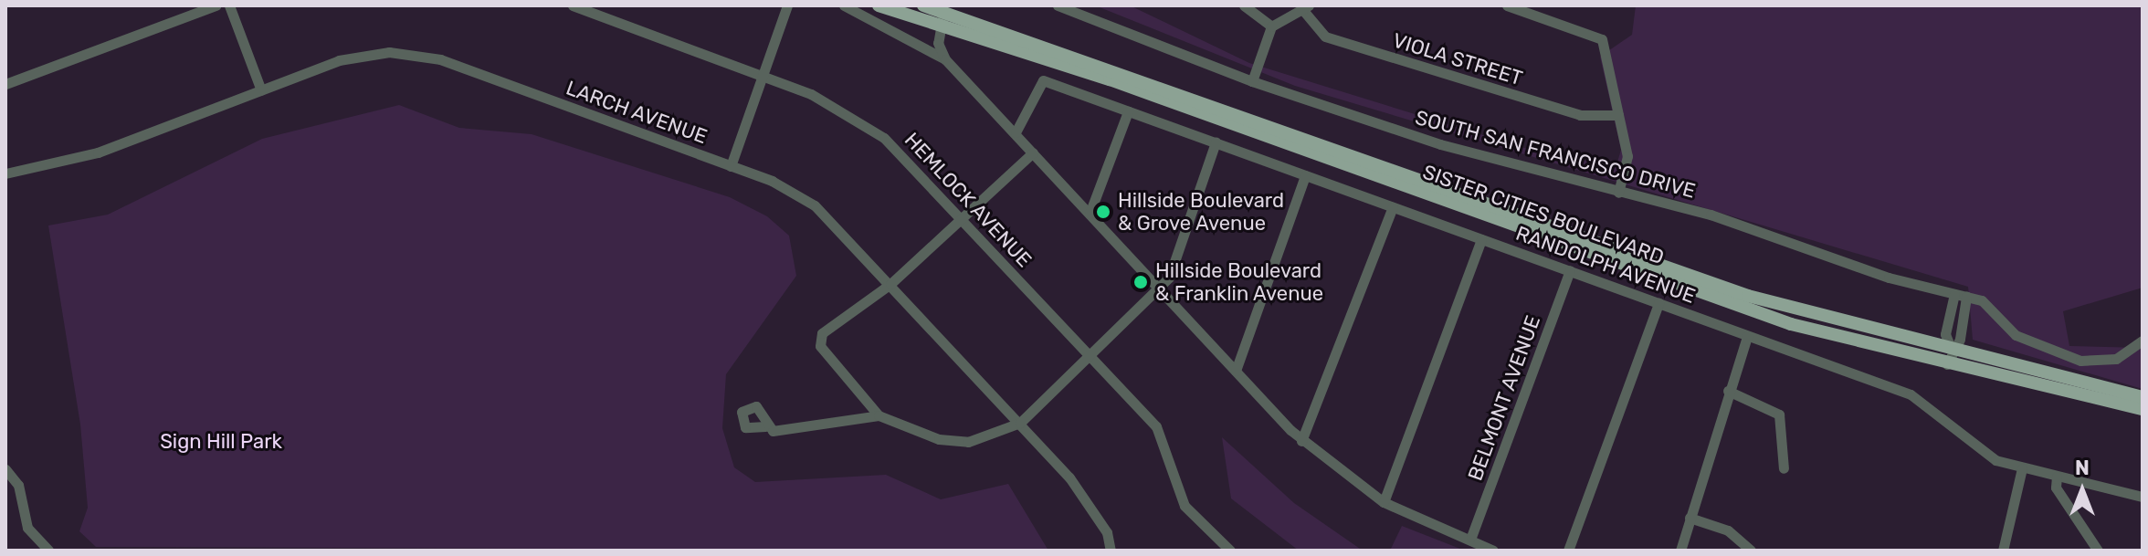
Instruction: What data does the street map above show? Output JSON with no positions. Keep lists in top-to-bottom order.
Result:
{
  "streets": {
    "main road": ["SISTER CITIES BOULEVARD"],
    "street": [
      "VIOLA STREET",
      "LARCH AVENUE",
      "SOUTH SAN FRANCISCO DRIVE",
      "HEMLOCK AVENUE",
      "RANDOLPH AVENUE",
      "BELMONT AVENUE"
    ]
  },
  "crossings": [
    ["RANDOLPH AVENUE", "BELMONT AVENUE"]
  ],
  "parks": ["Sign Hill Park"],
  "places": ["Hillside Boulevard & Grove Avenue", "Hillside Boulevard & Franklin Avenue"],
  "north": "top"
}
